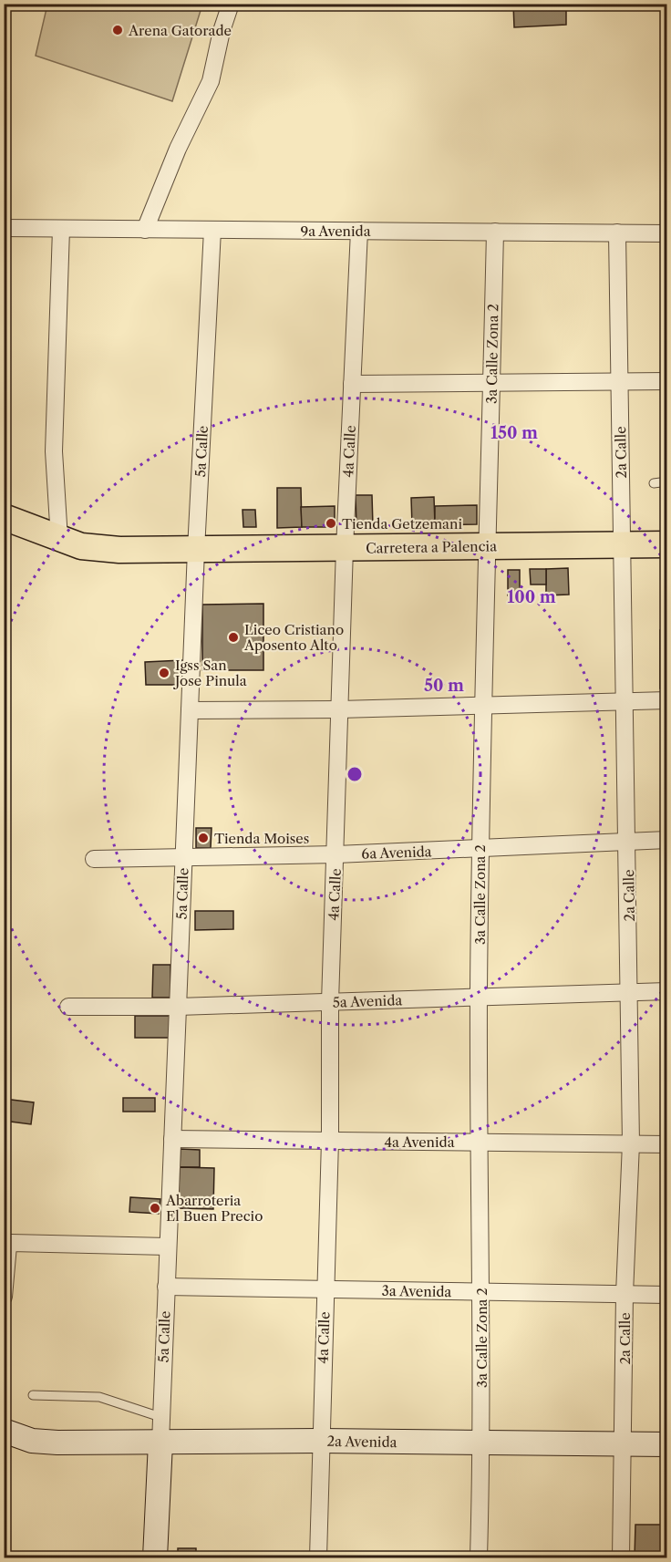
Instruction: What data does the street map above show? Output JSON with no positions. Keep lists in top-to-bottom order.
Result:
{
  "streets": {
    "main road": ["Carretera a Palencia"],
    "street": [
      "9a Avenida",
      "3a Calle Zona 2",
      "5a Calle",
      "4a Calle",
      "2a Calle",
      "6a Avenida",
      "5a Avenida",
      "4a Avenida",
      "3a Avenida",
      "2a Avenida"
    ]
  },
  "crossings": [
    ["9a Avenida", "3a Calle Zona 2"],
    ["9a Avenida", "5a Calle"],
    ["9a Avenida", "4a Calle"],
    ["9a Avenida", "2a Calle"],
    ["3a Calle Zona 2", "Carretera a Palencia"],
    ["3a Calle Zona 2", "6a Avenida"],
    ["3a Calle Zona 2", "5a Avenida"],
    ["3a Calle Zona 2", "4a Avenida"],
    ["3a Calle Zona 2", "3a Avenida"],
    ["3a Calle Zona 2", "2a Avenida"],
    ["5a Calle", "Carretera a Palencia"],
    ["5a Calle", "6a Avenida"],
    ["5a Calle", "5a Avenida"],
    ["5a Calle", "4a Avenida"],
    ["5a Calle", "3a Avenida"],
    ["5a Calle", "2a Avenida"],
    ["4a Calle", "Carretera a Palencia"],
    ["4a Calle", "6a Avenida"],
    ["4a Calle", "5a Avenida"],
    ["4a Calle", "4a Avenida"],
    ["4a Calle", "3a Avenida"],
    ["4a Calle", "2a Avenida"],
    ["2a Calle", "Carretera a Palencia"],
    ["2a Calle", "6a Avenida"],
    ["2a Calle", "5a Avenida"],
    ["2a Calle", "4a Avenida"],
    ["2a Calle", "3a Avenida"],
    ["2a Calle", "2a Avenida"]
  ],
  "places": [
    "Arena Gatorade",
    "Tienda Getzemani",
    "Liceo Cristiano Aposento Alto",
    "Igss San Jose Pinula",
    "Tienda Moises",
    "Abarroteria El Buen Precio"
  ],
  "rings": ["150 m", "100 m", "50 m"]
}
